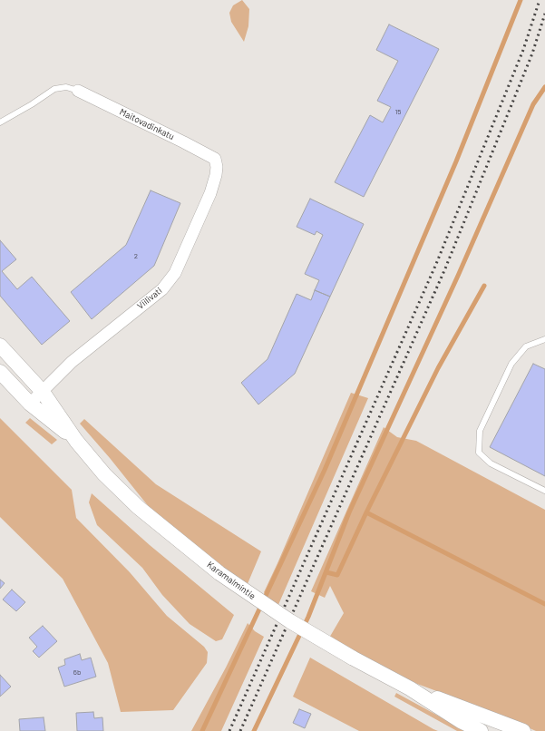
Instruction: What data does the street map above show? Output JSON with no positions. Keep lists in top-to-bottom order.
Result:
{
  "streets": {
    "street": ["Maitovadinkatu", "Viilivati", "Karamalmintie"]
  },
  "crossings": [
    ["Maitovadinkatu", "Viilivati"],
    ["Viilivati", "Karamalmintie"]
  ],
  "house_numbers": ["15", "2", "6b"]
}
